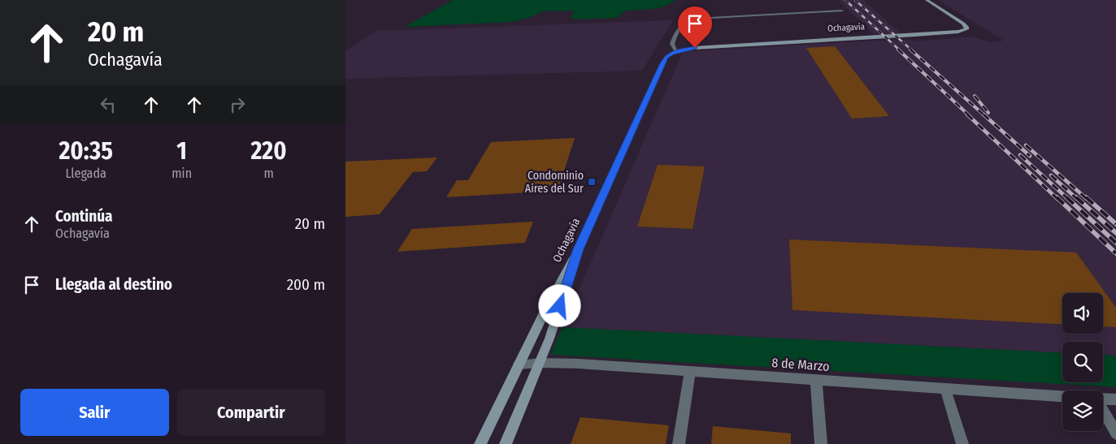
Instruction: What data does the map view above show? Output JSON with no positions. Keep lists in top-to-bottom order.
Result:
{
  "streets": {
    "main road": ["Ochagavía"],
    "street": ["8 de Marzo"]
  },
  "crossings": [
    ["Ochagavía", "8 de Marzo"]
  ],
  "places": {
    "transit": ["Condominio Aires del Sur"]
  },
  "page": {
    "turn": ["20 m", "Ochagavía"],
    "eta": [
      "20:35",
      "Llegada",
      "1",
      "min",
      "220",
      "m"
    ],
    "list": [
      {
        "name": "Continúa",
        "note": "Ochagavía",
        "value": "20 m"
      },
      {
        "name": "Llegada al destino",
        "value": "200 m"
      }
    ],
    "buttons": ["Salir", "Compartir"]
  }
}
